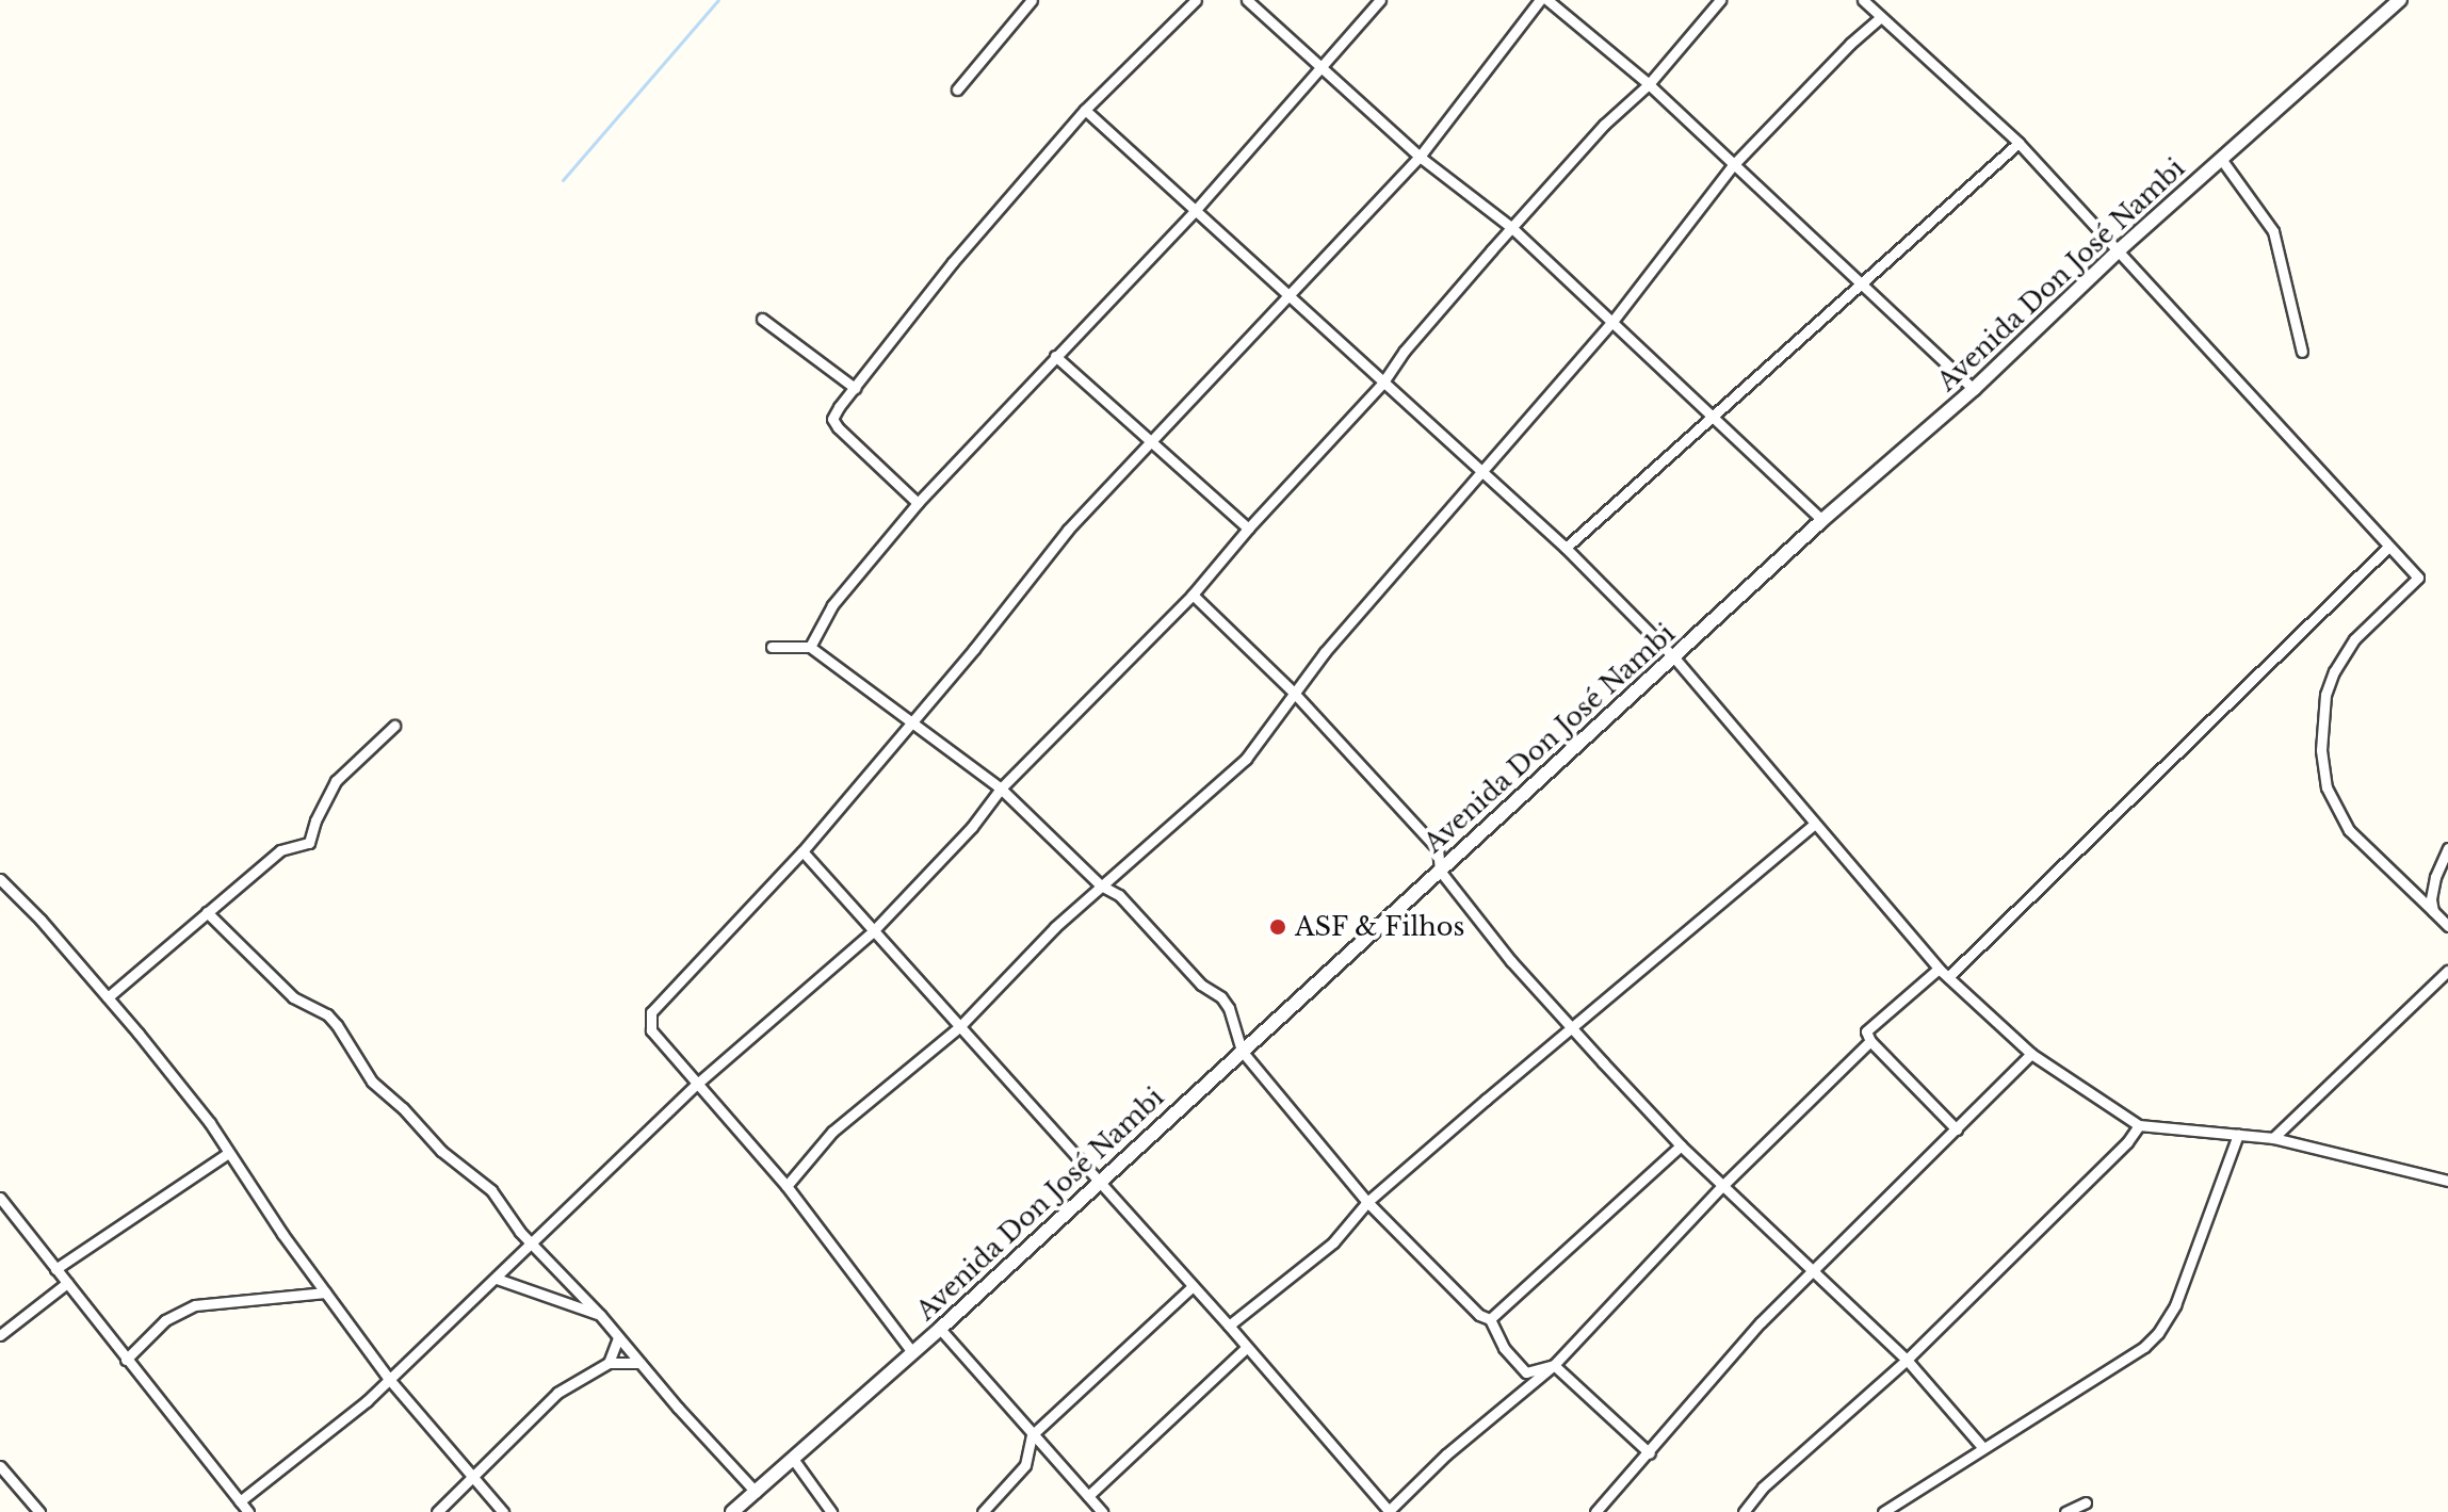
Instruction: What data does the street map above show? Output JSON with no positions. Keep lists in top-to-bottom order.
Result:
{
  "streets": {
    "street": ["Avenida Don José Nambi"]
  },
  "places": ["ASF & Filhos"]
}
